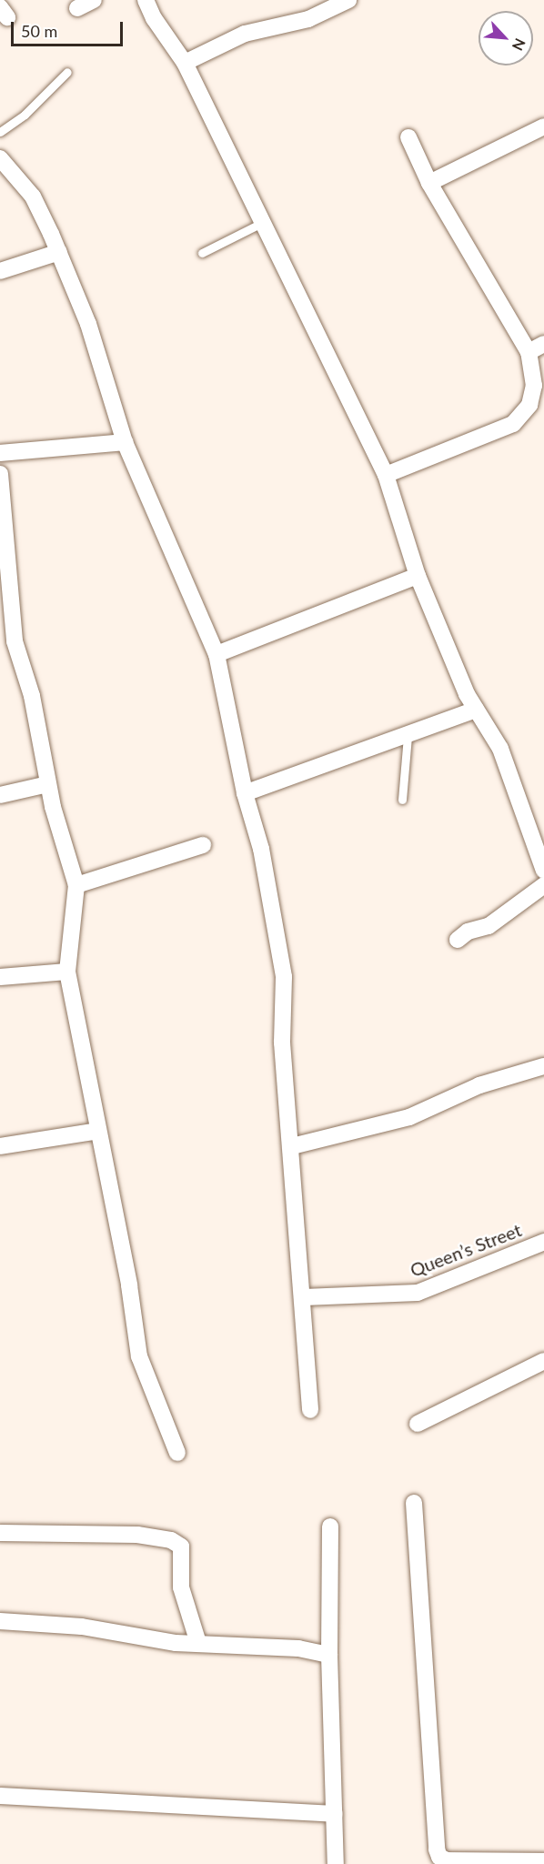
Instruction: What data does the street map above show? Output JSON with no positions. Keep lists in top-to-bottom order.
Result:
{
  "streets": {
    "street": ["Queen’s Street"]
  },
  "scale_bar": "50 m",
  "north": "bottom right"
}
